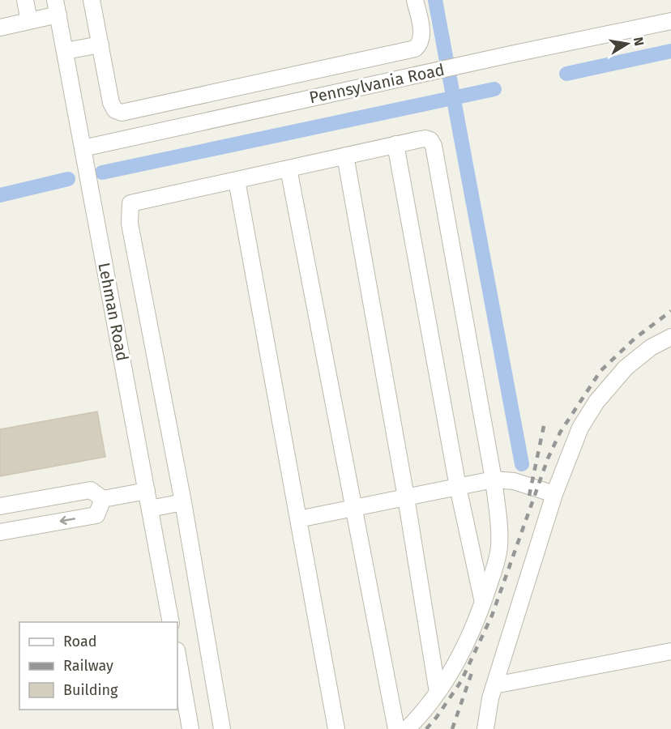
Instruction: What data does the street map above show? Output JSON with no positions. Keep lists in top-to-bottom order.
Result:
{
  "streets": {
    "street": ["Pennsylvania Road", "Lehman Road"]
  },
  "crossings": [
    ["Pennsylvania Road", "Lehman Road"]
  ],
  "legend": ["Road", "Railway", "Building"],
  "north": "right"
}
